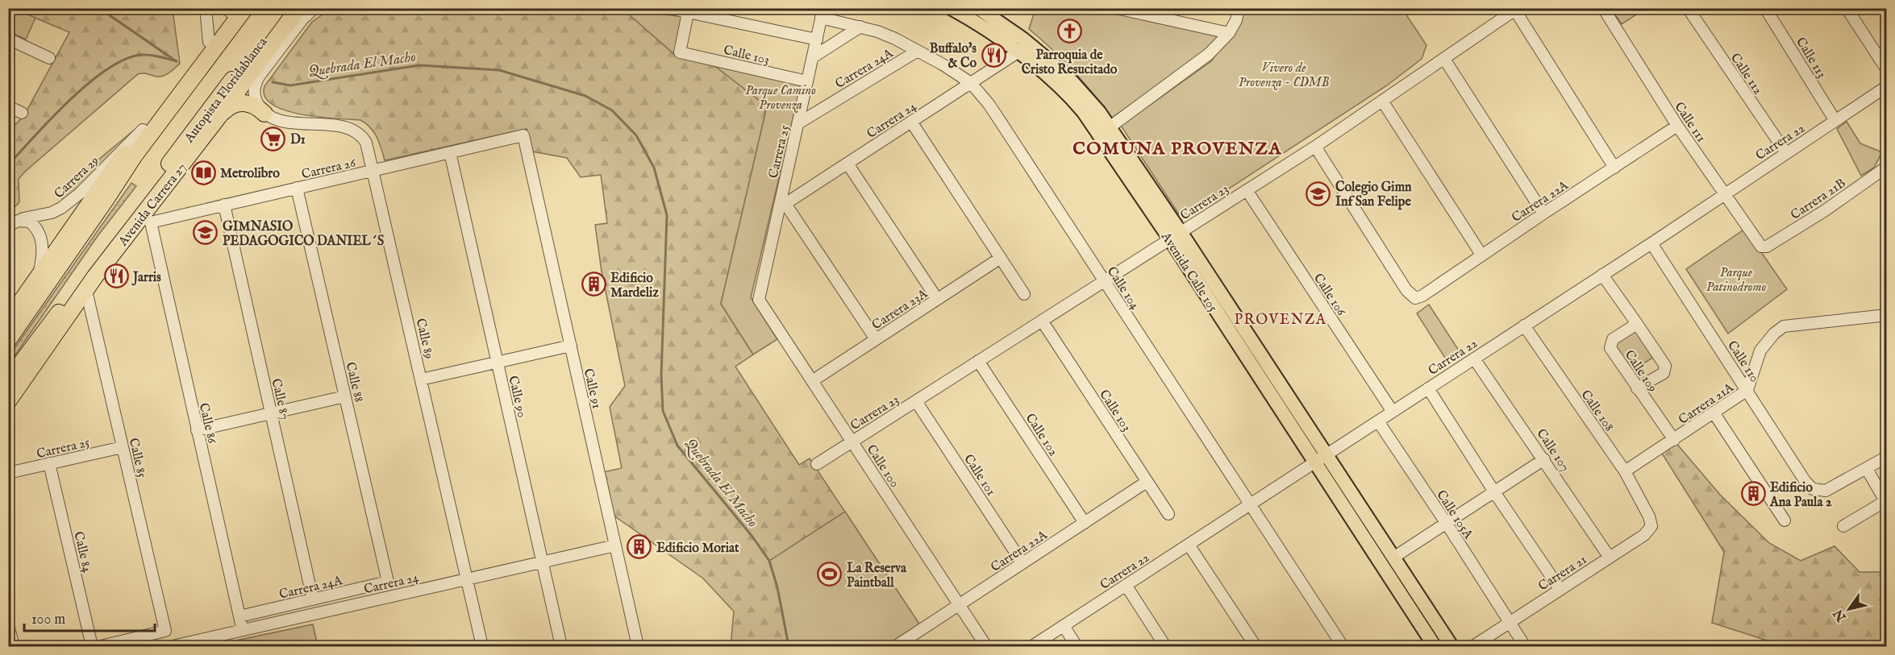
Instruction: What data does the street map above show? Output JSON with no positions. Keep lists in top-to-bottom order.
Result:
{
  "streets": {
    "highway": ["Autopista Floridablanca", "Avenida Carrera 27"],
    "main road": ["Avenida Calle 105"],
    "street": [
      "Calle 103",
      "Calle 113",
      "Carrera 24A",
      "Calle 112",
      "Carrera 24",
      "Calle 111",
      "Carrera 22",
      "Carrera 25",
      "Carrera 26",
      "Carrera 29",
      "Carrera 21B",
      "Carrera 22A",
      "Carrera 23",
      "Calle 104",
      "Calle 106",
      "Carrera 23A",
      "Calle 89",
      "Calle 110",
      "Calle 109",
      "Calle 88",
      "Calle 91",
      "Calle 90",
      "Calle 87",
      "Carrera 21A",
      "Calle 108",
      "Calle 86",
      "Calle 102",
      "Calle 107",
      "Calle 85",
      "Calle 100",
      "Calle 101",
      "Calle 105A",
      "Calle 84",
      "Carrera 21"
    ]
  },
  "crossings": [
    ["Calle 103", "Carrera 25"],
    ["Calle 103", "Carrera 22A"],
    ["Calle 103", "Carrera 23"],
    ["Calle 113", "Carrera 22"],
    ["Carrera 24A", "Carrera 25"],
    ["Carrera 24A", "Calle 104"],
    ["Carrera 24A", "Calle 88"],
    ["Carrera 24A", "Calle 87"],
    ["Carrera 24A", "Calle 86"],
    ["Calle 112", "Carrera 22"],
    ["Autopista Floridablanca", "Avenida Carrera 27"],
    ["Carrera 24", "Carrera 25"],
    ["Carrera 24", "Avenida Calle 105"],
    ["Carrera 24", "Calle 104"],
    ["Carrera 24", "Calle 89"],
    ["Carrera 24", "Calle 91"],
    ["Carrera 24", "Calle 90"],
    ["Carrera 24", "Calle 86"],
    ["Calle 111", "Carrera 22"],
    ["Calle 111", "Carrera 21B"],
    ["Calle 111", "Carrera 22A"],
    ["Carrera 22", "Avenida Calle 105"],
    ["Carrera 22", "Calle 104"],
    ["Carrera 22", "Calle 106"],
    ["Carrera 22", "Calle 110"],
    ["Carrera 22", "Calle 108"],
    ["Carrera 22", "Calle 107"],
    ["Carrera 22", "Calle 105A"],
    ["Carrera 25", "Calle 104"],
    ["Carrera 25", "Calle 85"],
    ["Carrera 25", "Calle 100"],
    ["Carrera 25", "Calle 84"],
    ["Carrera 26", "Avenida Carrera 27"],
    ["Carrera 26", "Calle 89"],
    ["Carrera 26", "Calle 88"],
    ["Carrera 26", "Calle 91"],
    ["Carrera 26", "Calle 90"],
    ["Carrera 26", "Calle 87"],
    ["Carrera 26", "Calle 86"],
    ["Carrera 22A", "Carrera 23"],
    ["Carrera 22A", "Calle 102"],
    ["Carrera 22A", "Calle 100"],
    ["Carrera 22A", "Calle 101"],
    ["Carrera 23", "Avenida Calle 105"],
    ["Carrera 23", "Calle 104"],
    ["Carrera 23", "Calle 106"],
    ["Carrera 23", "Calle 102"],
    ["Carrera 23", "Calle 100"],
    ["Carrera 23", "Calle 101"],
    ["Avenida Carrera 27", "Calle 86"],
    ["Avenida Carrera 27", "Calle 85"],
    ["Carrera 23A", "Calle 100"],
    ["Calle 110", "Carrera 21A"],
    ["Calle 109", "Carrera 21A"],
    ["Carrera 21A", "Calle 108"],
    ["Calle 108", "Carrera 21"],
    ["Calle 107", "Carrera 21"],
    ["Calle 105A", "Carrera 21"]
  ],
  "districts": ["COMUNA PROVENZA", "PROVENZA"],
  "water": ["Quebrada El Macho"],
  "parks": ["Vivero de Provenza - CDMB", "Parque Camino Provenza", "Parque Patinodromo"],
  "places": {
    "church": ["Parroquia de Cristo Resucitado"],
    "restaurant": ["Buffalo's & Co", "Jarris"],
    "supermarket": ["D1"],
    "library": ["Metrolibro"],
    "school or university": ["Colegio Gimn Inf San Felipe", "GIMNASIO PEDAGOGICO DANIEL´S"],
    "building": ["Edificio Mardeliz", "Edificio Ana Paula 2", "Edificio Moriat"],
    "sports": ["La Reserva Paintball"]
  },
  "scale_bar": "100 m",
  "north": "bottom left"
}
